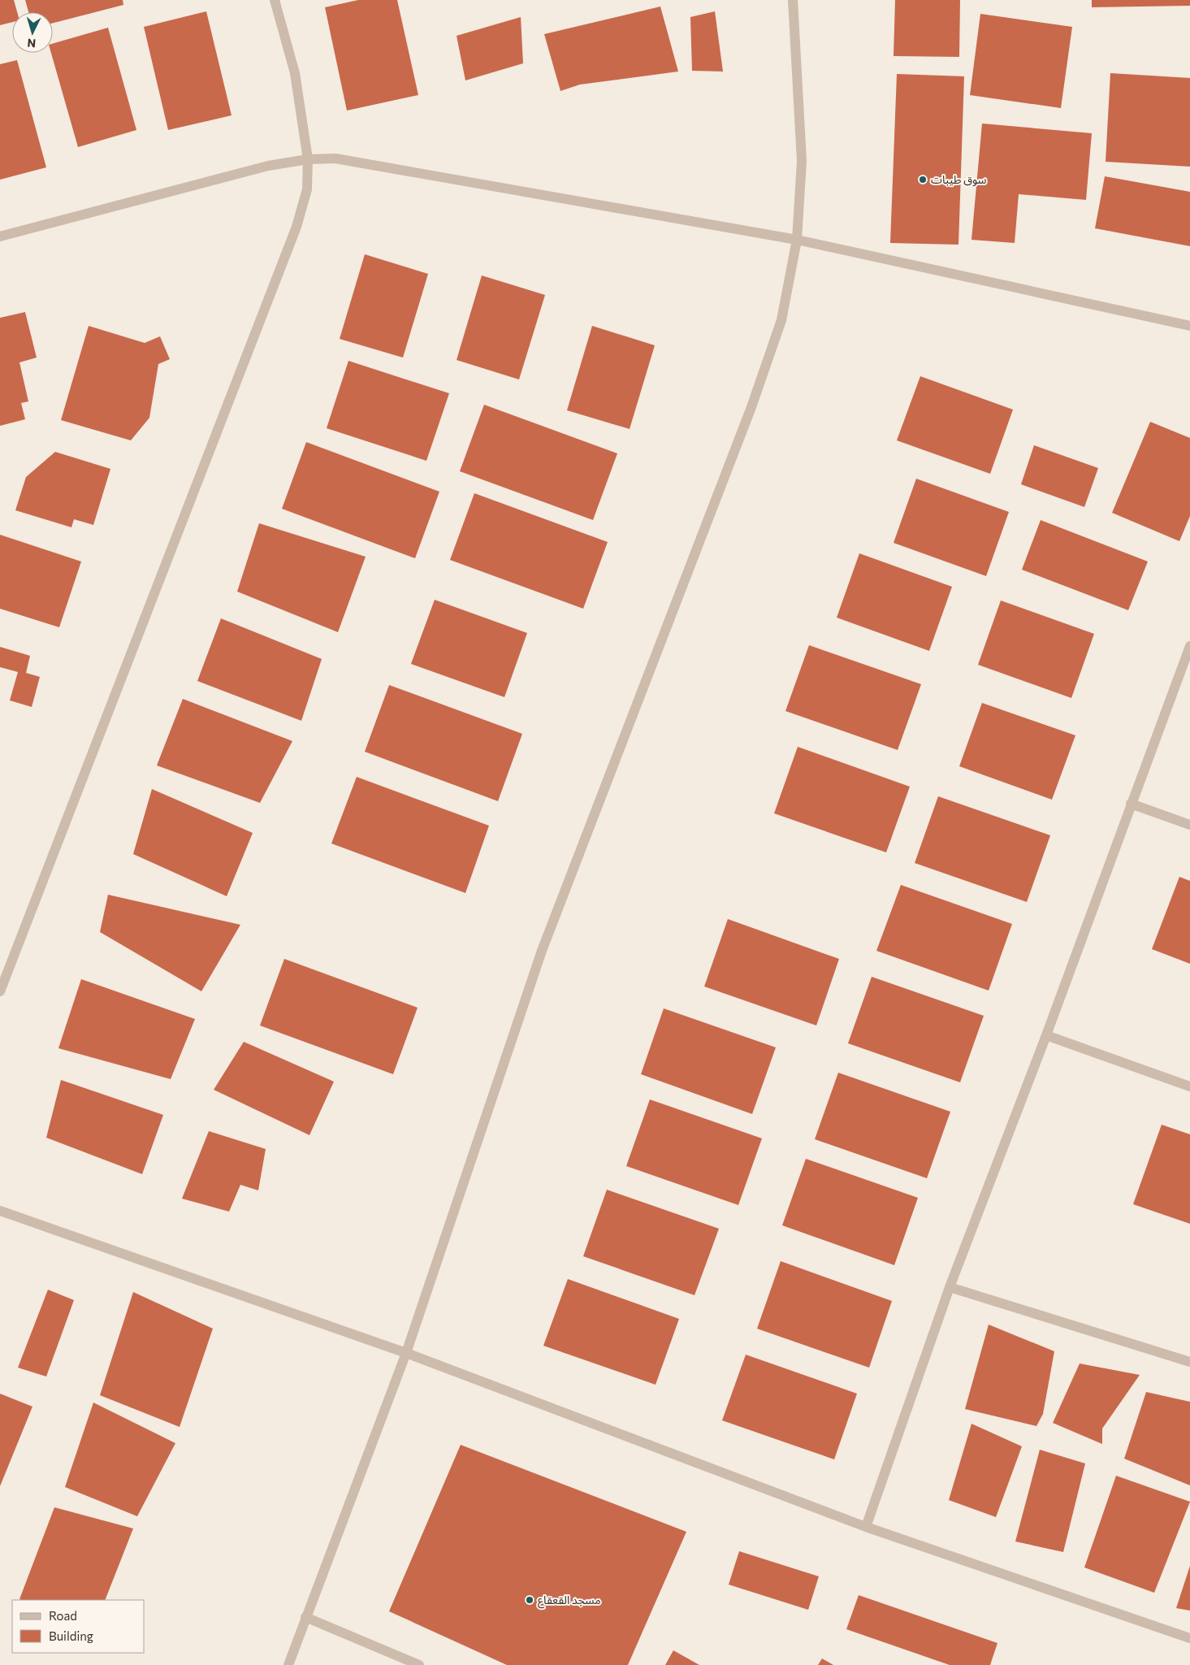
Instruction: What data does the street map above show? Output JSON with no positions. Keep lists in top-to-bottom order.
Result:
{
  "places": ["سوق طيبات", "مسجد القعقاع"],
  "legend": ["Road", "Building"],
  "north": "bottom"
}
